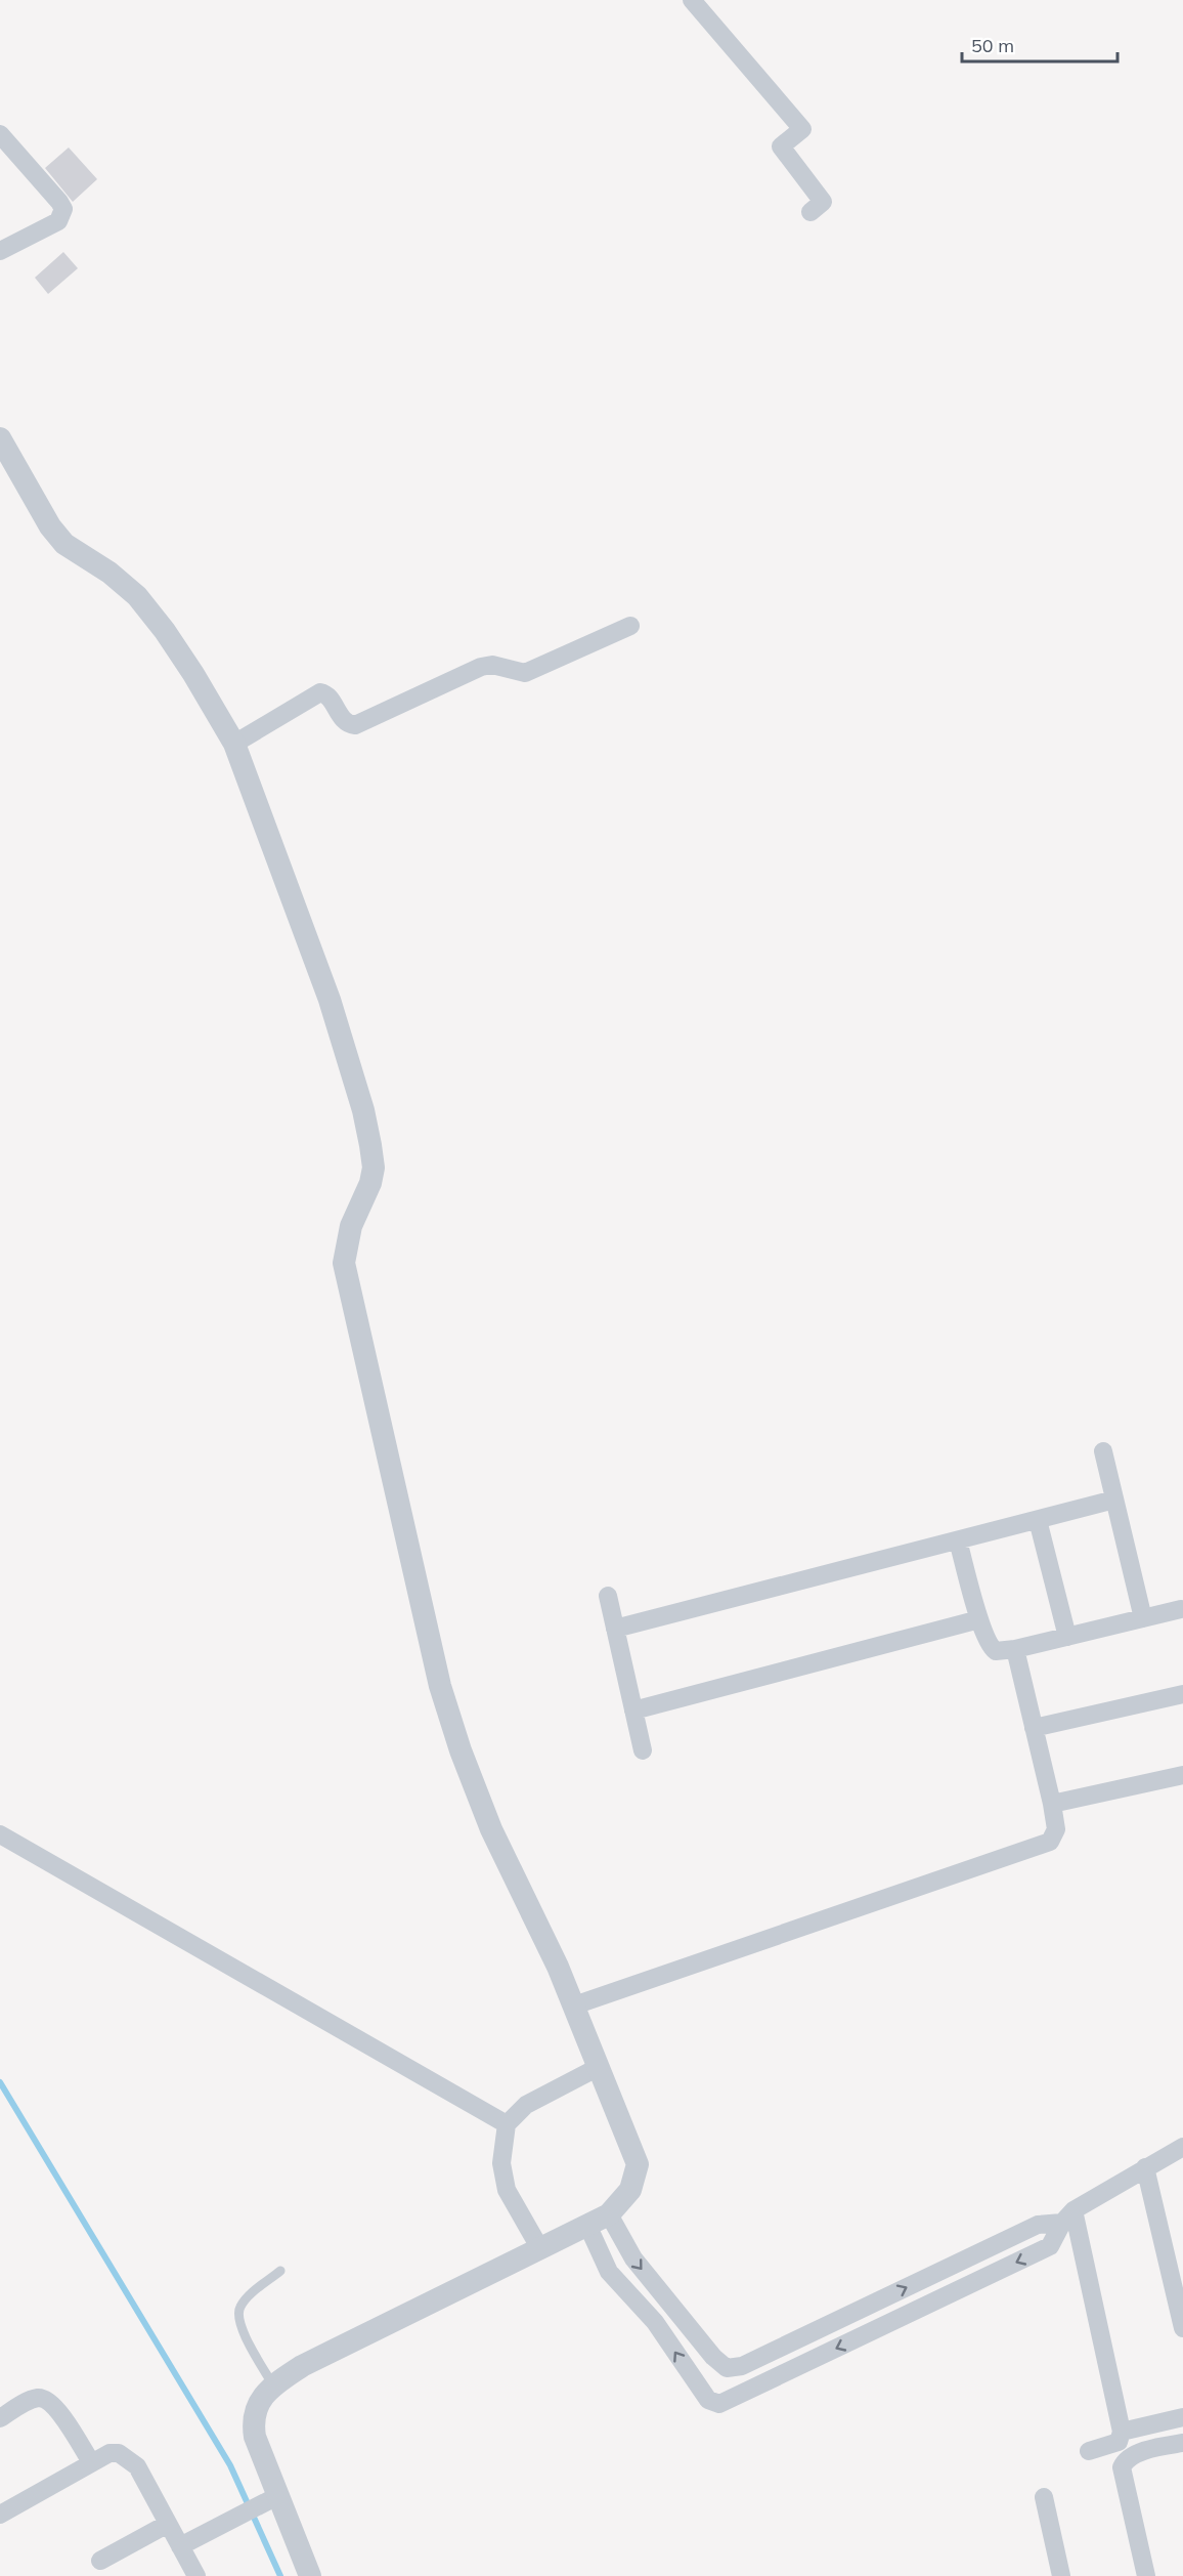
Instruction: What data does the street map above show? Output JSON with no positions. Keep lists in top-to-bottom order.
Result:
{
  "scale_bar": "50 m"
}
